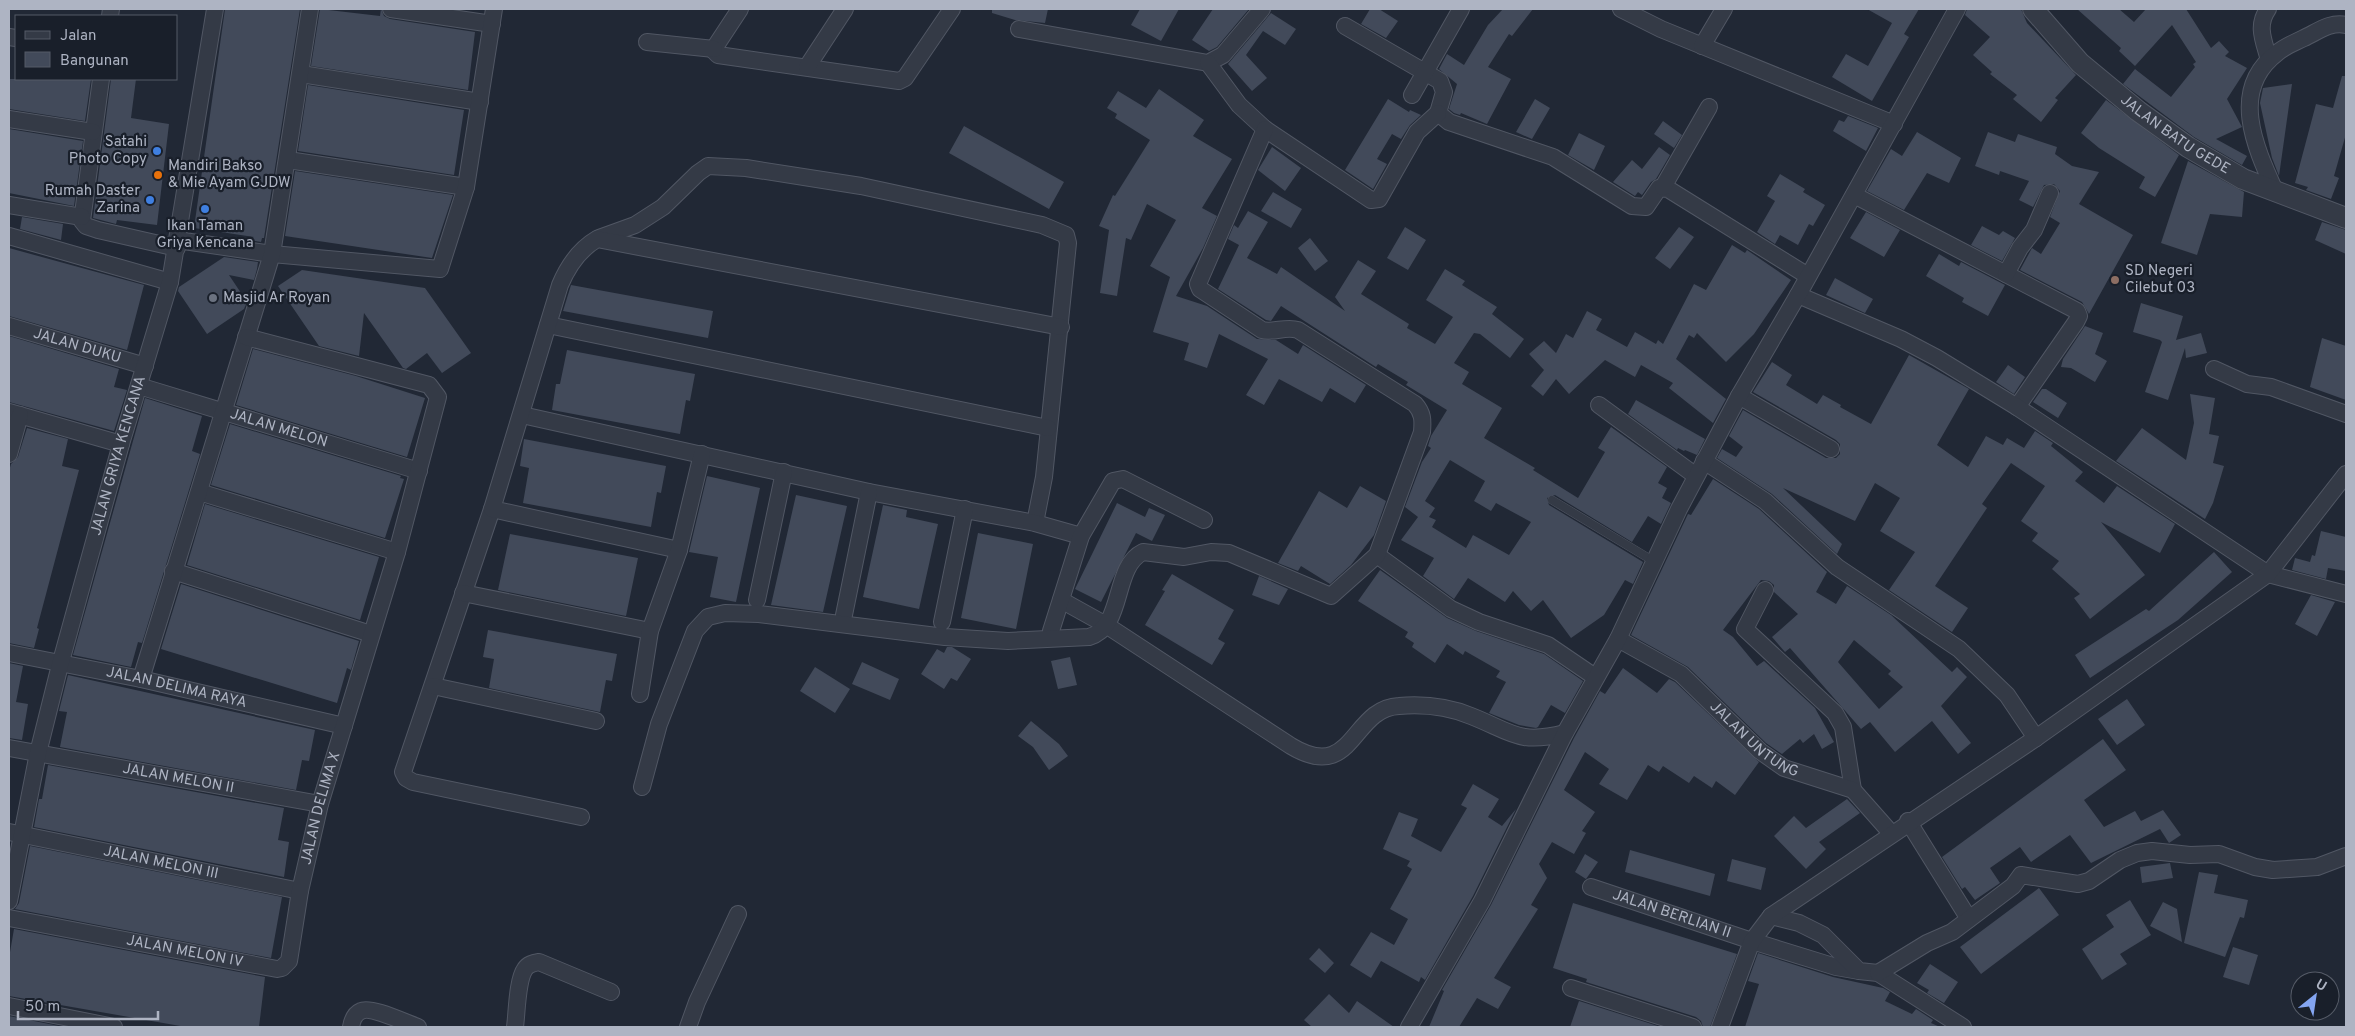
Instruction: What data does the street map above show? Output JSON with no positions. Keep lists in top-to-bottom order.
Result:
{
  "streets": {
    "street": [
      "JALAN BATU GEDE",
      "JALAN DUKU",
      "JALAN MELON",
      "JALAN GRIYA KENCANA",
      "JALAN DELIMA RAYA",
      "JALAN UNTUNG",
      "JALAN MELON II",
      "JALAN DELIMA X",
      "JALAN MELON III",
      "JALAN BERLIAN II",
      "JALAN MELON IV"
    ]
  },
  "crossings": [
    ["JALAN DUKU", "JALAN GRIYA KENCANA"],
    ["JALAN MELON", "JALAN GRIYA KENCANA"],
    ["JALAN MELON", "JALAN DELIMA X"],
    ["JALAN GRIYA KENCANA", "JALAN DELIMA RAYA"],
    ["JALAN GRIYA KENCANA", "JALAN MELON II"],
    ["JALAN GRIYA KENCANA", "JALAN MELON III"],
    ["JALAN DELIMA RAYA", "JALAN DELIMA X"],
    ["JALAN MELON II", "JALAN DELIMA X"],
    ["JALAN DELIMA X", "JALAN MELON III"],
    ["JALAN DELIMA X", "JALAN MELON IV"],
    ["JALAN MELON III", "JALAN MELON IV"]
  ],
  "places": [
    "Satahi Photo Copy",
    "Mandiri Bakso & Mie Ayam GJDW",
    "Rumah Daster Zarina",
    "Ikan Taman Griya Kencana",
    "SD Negeri Cilebut 03",
    "Masjid Ar Royan"
  ],
  "legend": ["Jalan", "Bangunan"],
  "scale_bar": "50 m",
  "north": "top right"
}
